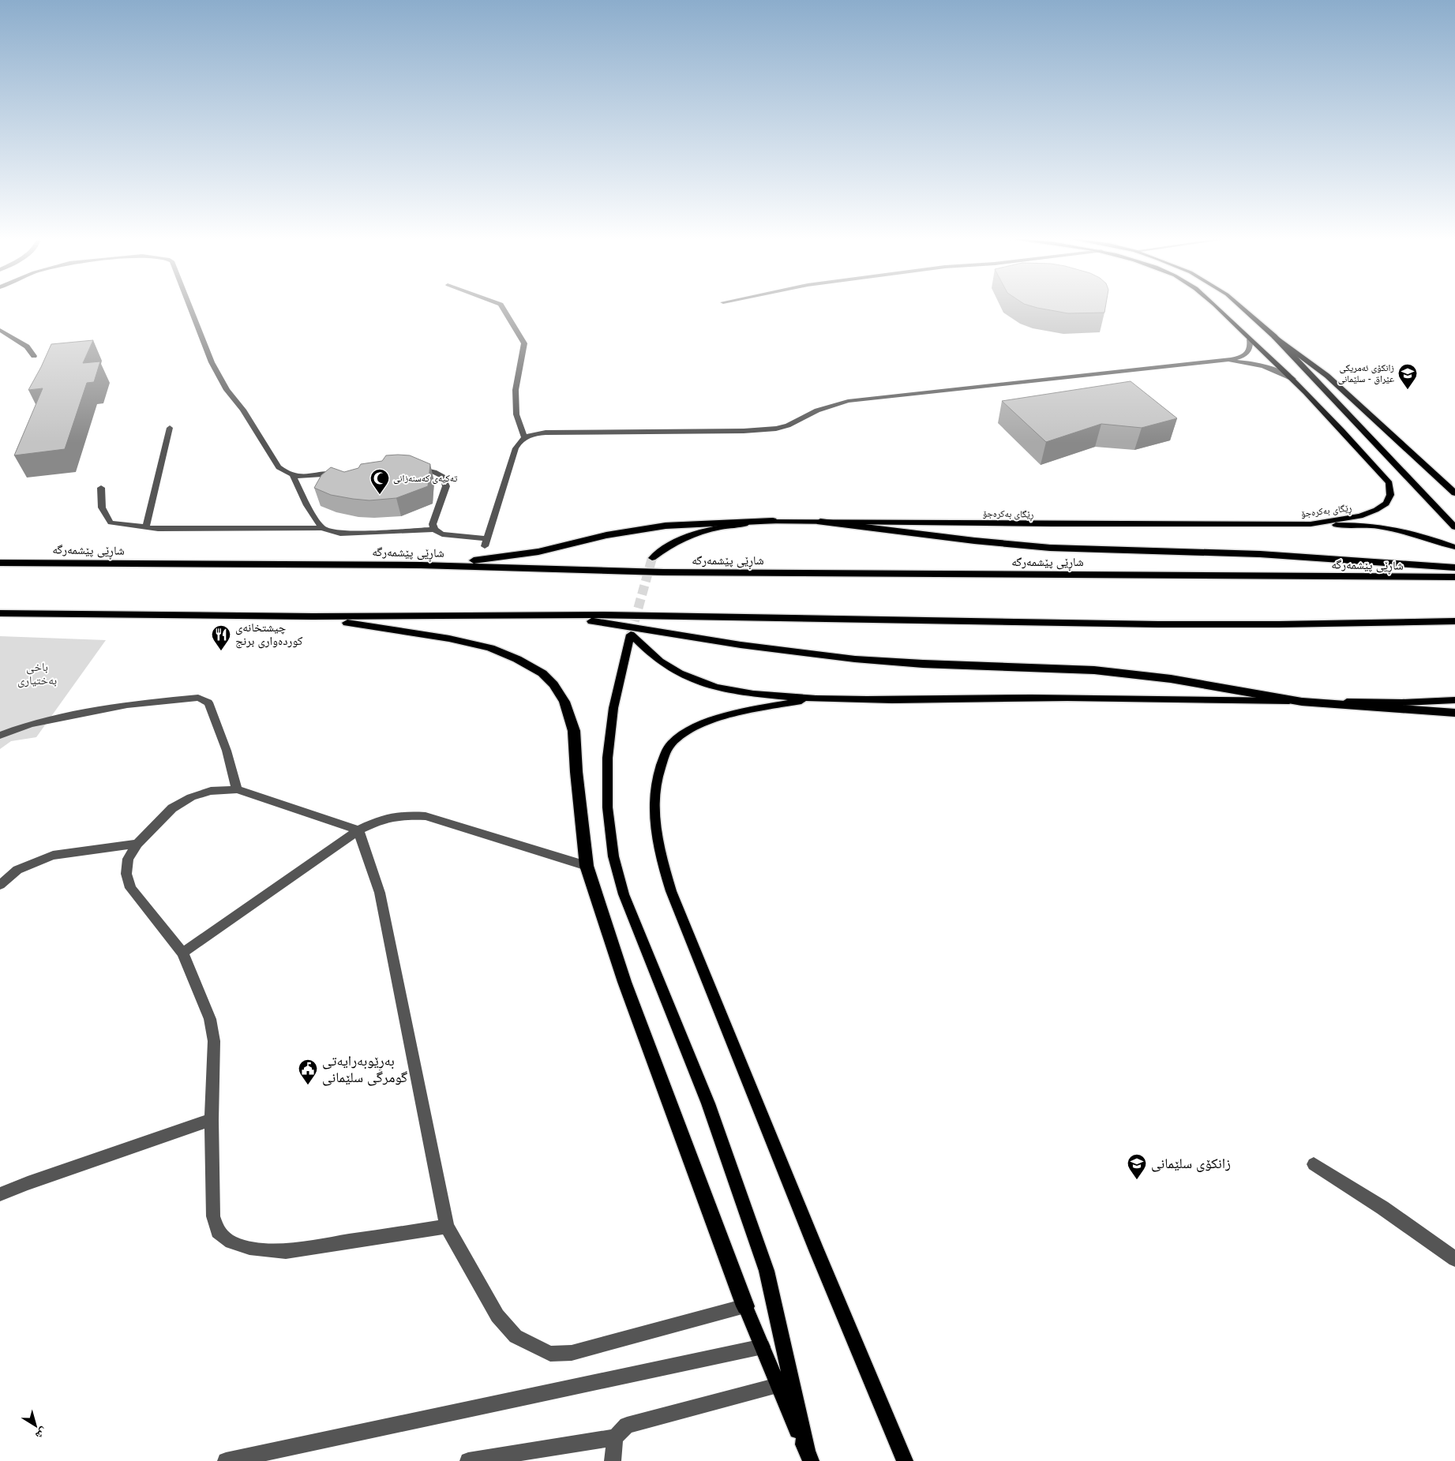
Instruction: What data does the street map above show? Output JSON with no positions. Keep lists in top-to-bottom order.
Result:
{
  "streets": {
    "highway": ["شاڕێی پێشمەرگە"],
    "main road": ["ڕێگای بەکرەجۆ"]
  },
  "parks": ["باخی بەختیاری"],
  "places": {
    "school or university": ["زانکۆی ئەمریکی عێراق - سلێمانی", "زانکۆی سلێمانی"],
    "mosque": ["تەکیەی کەسنەزانی"],
    "restaurant": ["چيشتخانەی کوردەواری برنج"],
    "public building": ["بەڕێوبەرایەتی گومرگی سلێمانی"]
  },
  "north": "bottom right"
}
